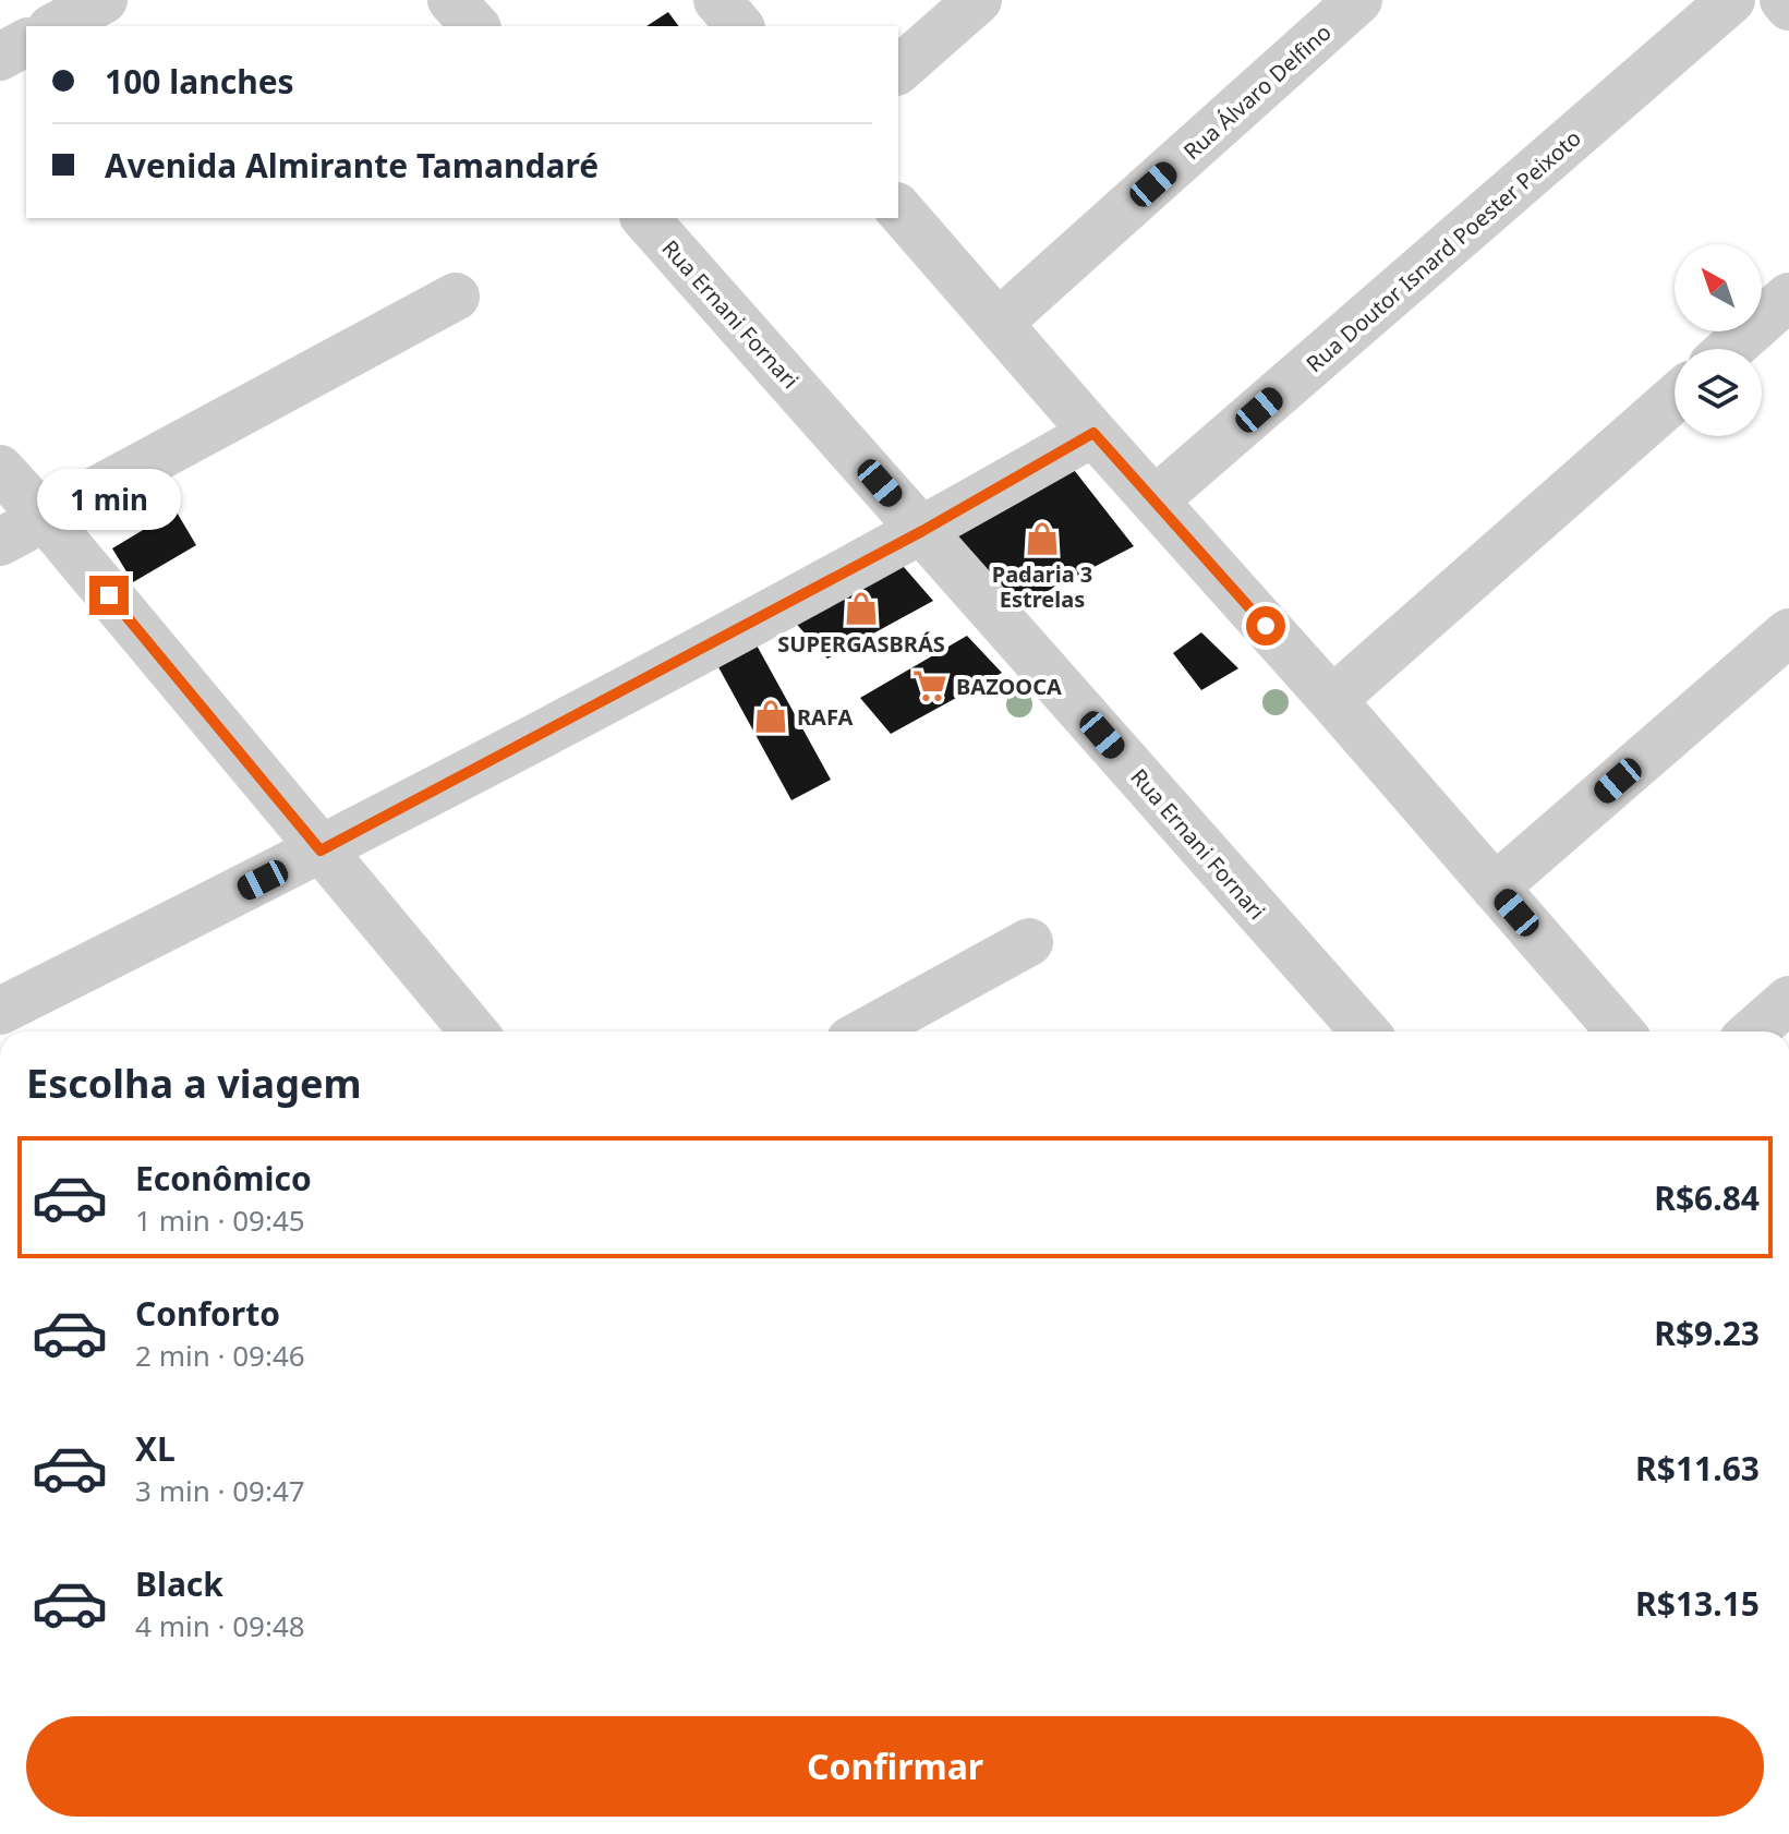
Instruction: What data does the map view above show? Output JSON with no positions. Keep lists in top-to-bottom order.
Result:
{
  "streets": {
    "street": ["Rua Álvaro Delfino", "Rua Doutor Isnard Poester Peixoto", "Rua Ernani Fornari"]
  },
  "places": {
    "shop": ["Padaria 3 Estrelas", "SUPERGASBRÁS", "RAFA"],
    "supermarket": ["BAZOOCA"]
  },
  "north": "top left",
  "page": {
    "banner": ["100 lanches", "Avenida Almirante Tamandaré"],
    "bubble": "1 min",
    "heading": "Escolha a viagem",
    "list": [
      {
        "name": "Econômico",
        "note": "1 min · 09:45",
        "value": "R$6.84"
      },
      {
        "name": "Conforto",
        "note": "2 min · 09:46",
        "value": "R$9.23"
      },
      {
        "name": "XL",
        "note": "3 min · 09:47",
        "value": "R$11.63"
      },
      {
        "name": "Black",
        "note": "4 min · 09:48",
        "value": "R$13.15"
      }
    ],
    "buttons": "Confirmar"
  }
}
